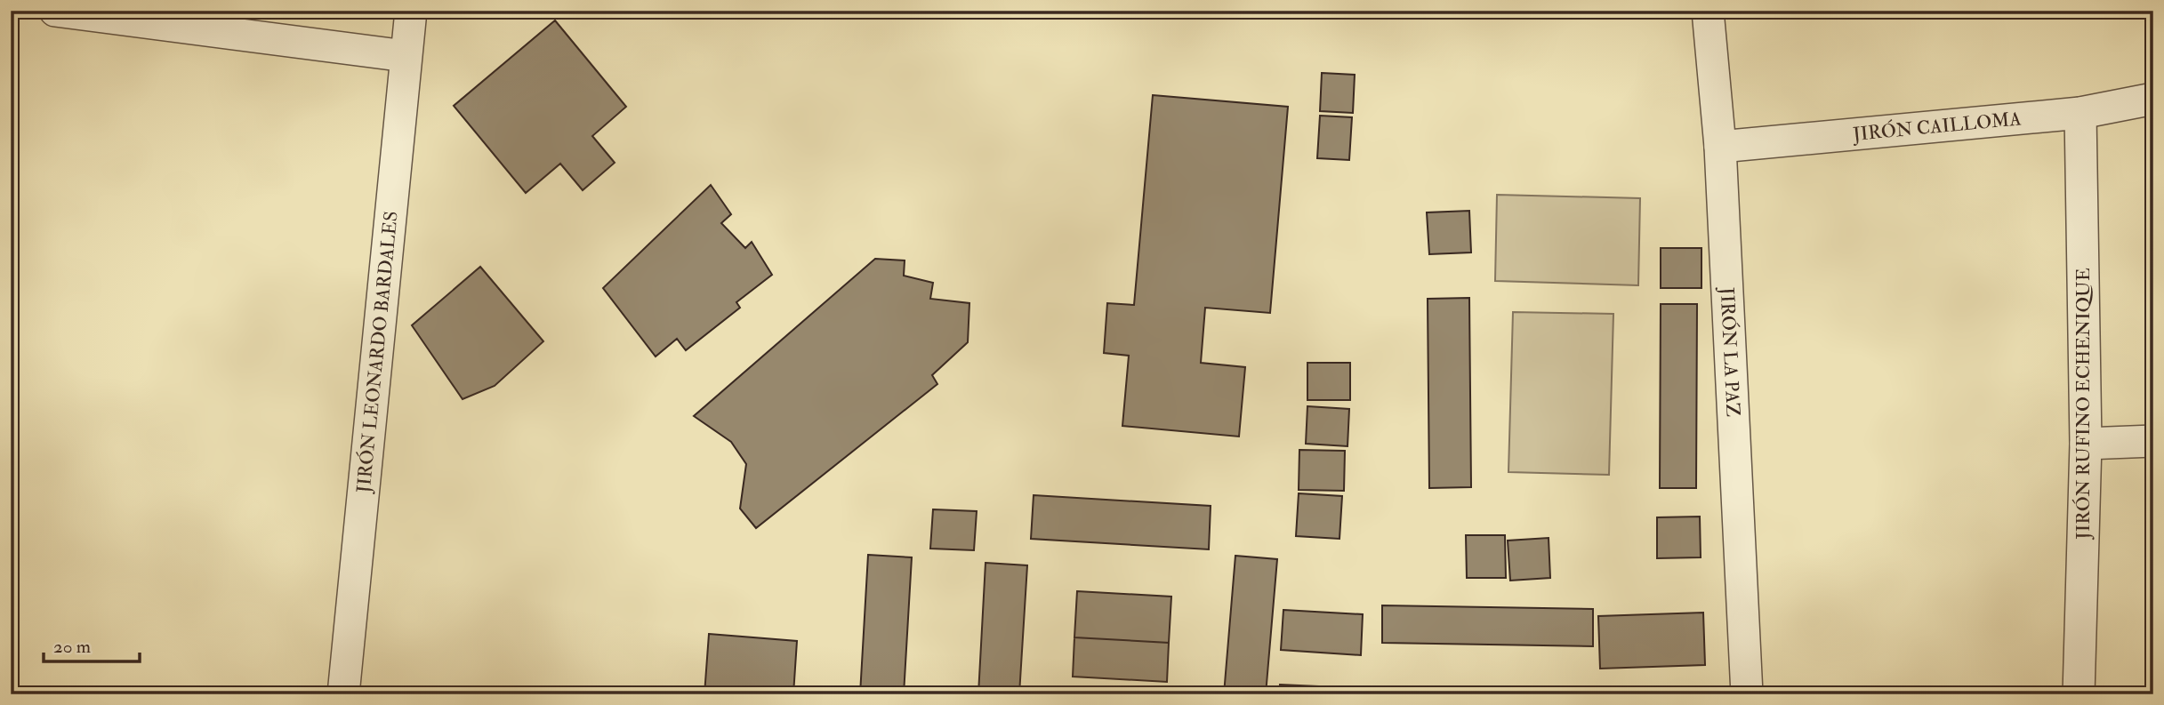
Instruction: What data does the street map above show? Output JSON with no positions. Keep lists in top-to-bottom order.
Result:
{
  "streets": {
    "street": [
      "JIRÓN CAILLOMA",
      "JIRÓN LEONARDO BARDALES",
      "JIRÓN LA PAZ",
      "JIRÓN RUFINO ECHENIQUE"
    ]
  },
  "crossings": [
    ["JIRÓN CAILLOMA", "JIRÓN LA PAZ"],
    ["JIRÓN CAILLOMA", "JIRÓN RUFINO ECHENIQUE"]
  ],
  "scale_bar": "20 m"
}
